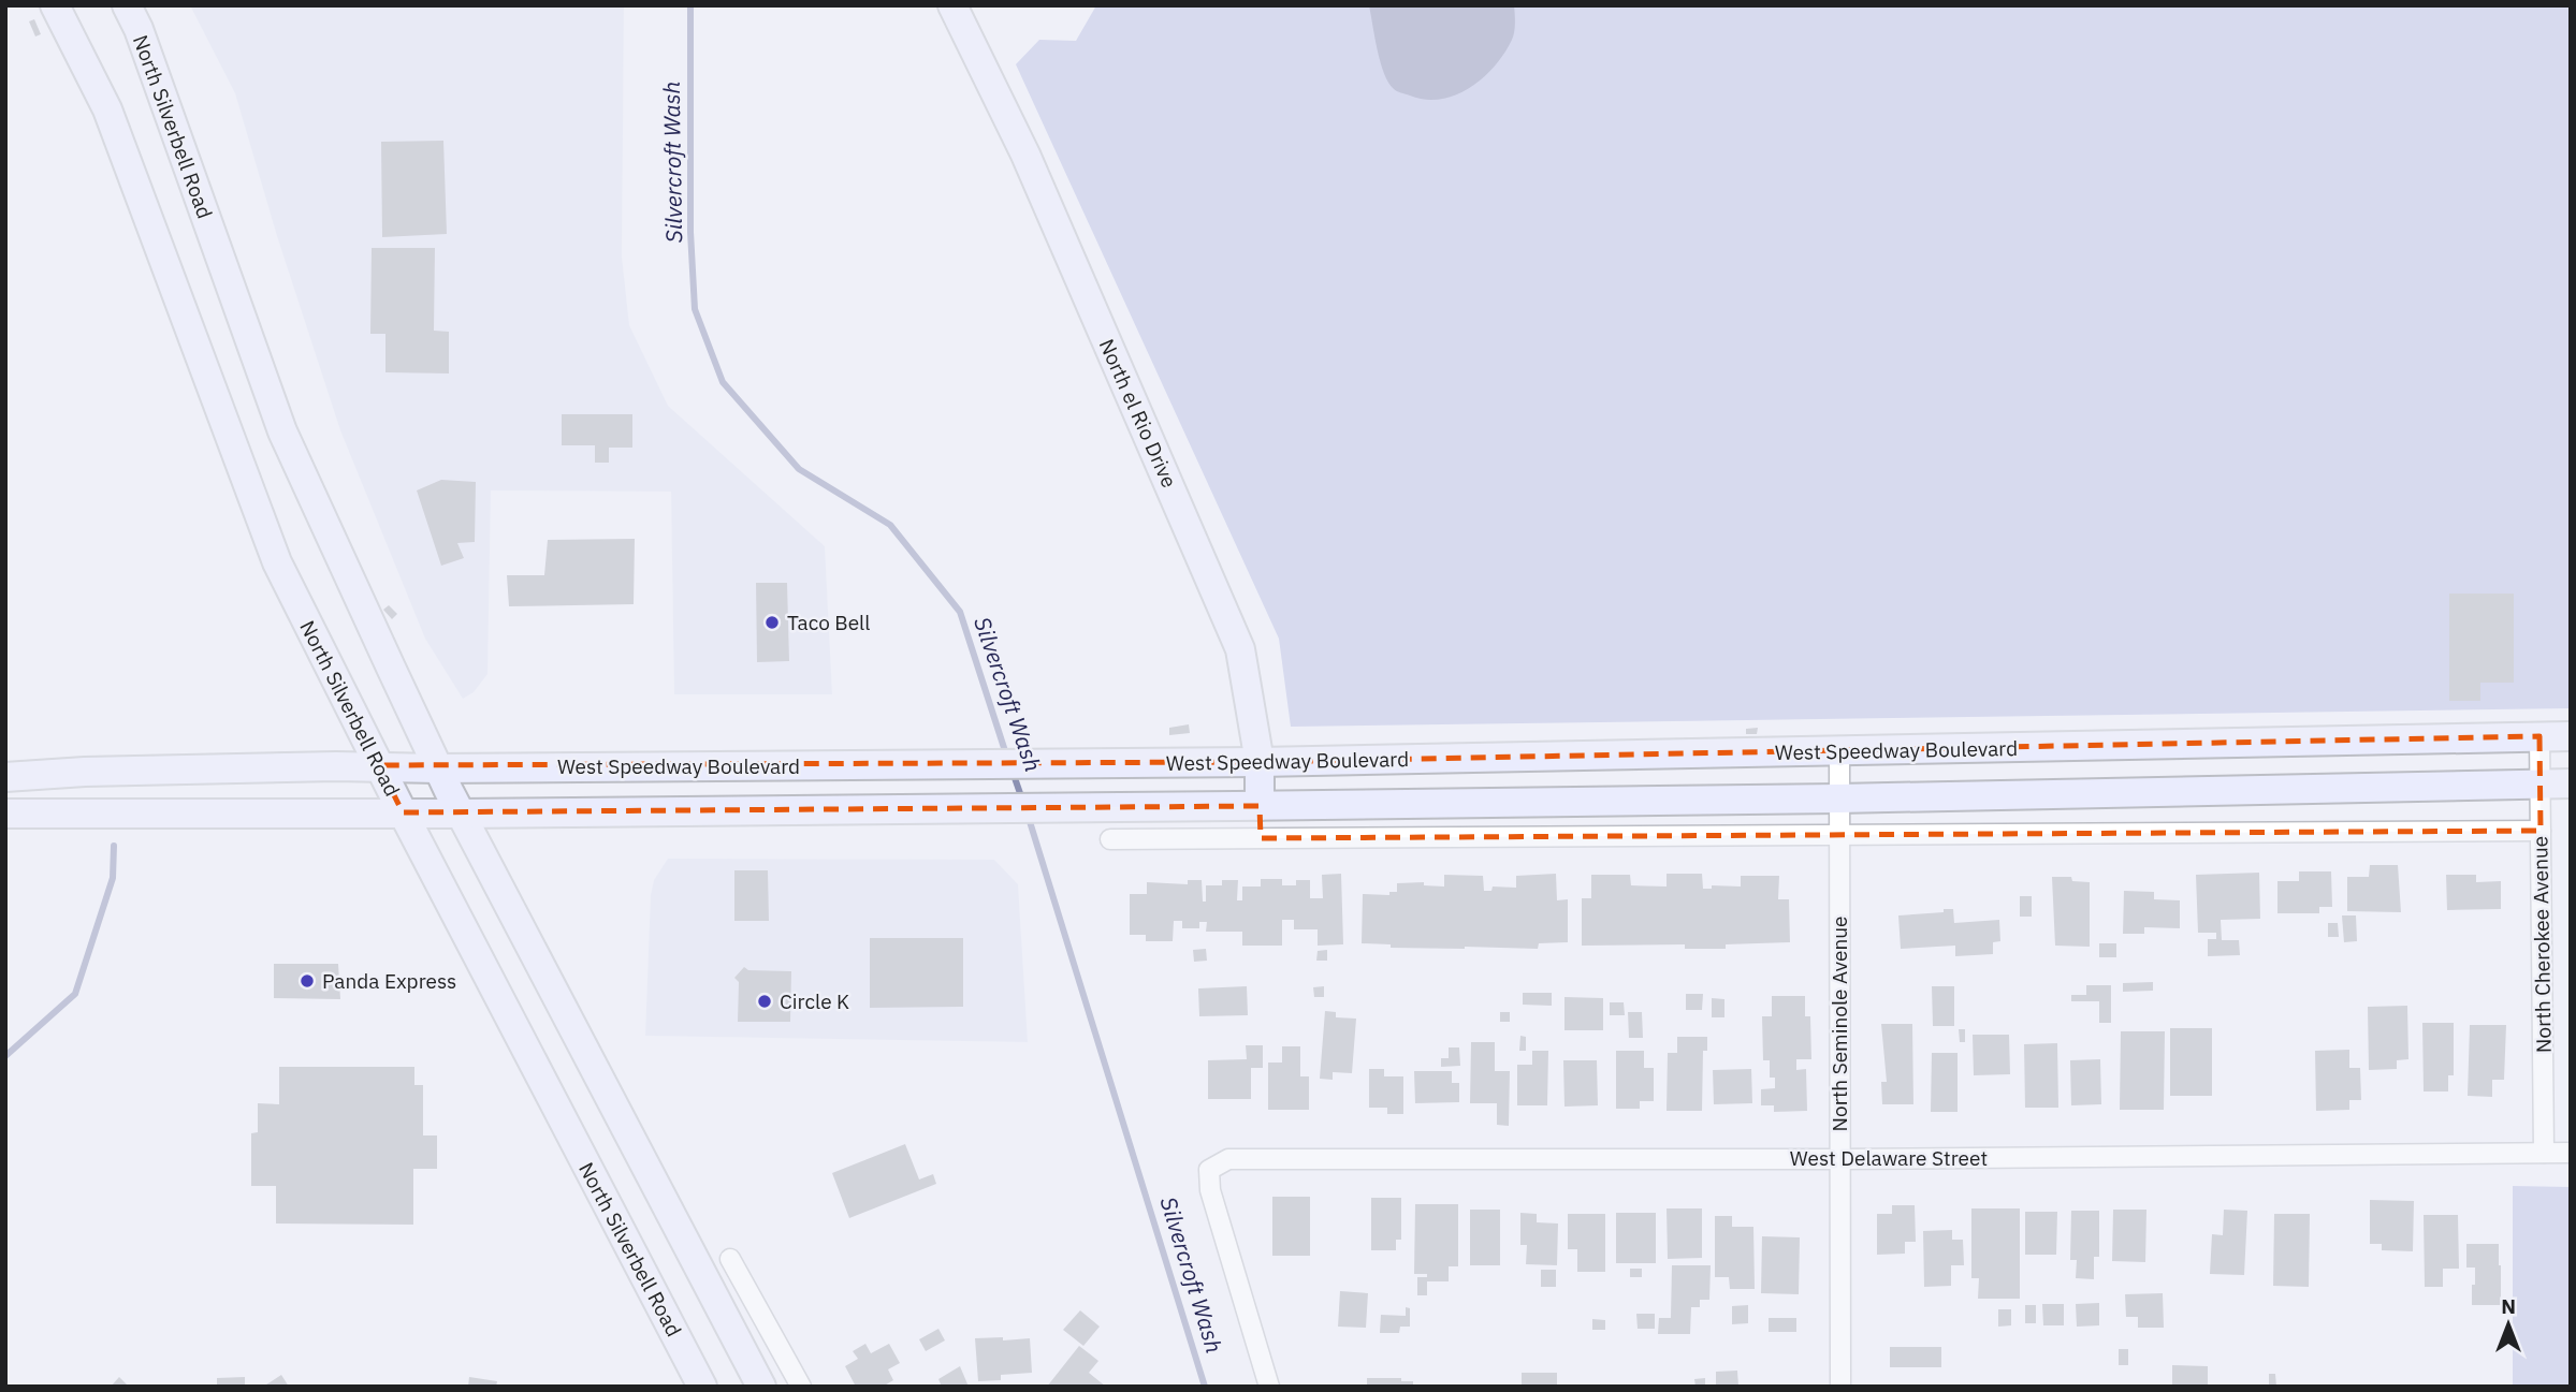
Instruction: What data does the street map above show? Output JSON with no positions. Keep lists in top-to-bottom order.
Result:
{
  "streets": {
    "main road": ["North Silverbell Road", "North el Rio Drive", "West Speedway Boulevard"],
    "street": ["North Cherokee Avenue", "North Seminole Avenue", "West Delaware Street"]
  },
  "crossings": [
    ["North Silverbell Road", "West Speedway Boulevard"],
    ["North el Rio Drive", "West Speedway Boulevard"],
    ["West Speedway Boulevard", "North Cherokee Avenue"],
    ["West Speedway Boulevard", "North Seminole Avenue"],
    ["North Cherokee Avenue", "West Delaware Street"],
    ["North Seminole Avenue", "West Delaware Street"]
  ],
  "water": ["Silvercroft Wash"],
  "places": ["Taco Bell", "Panda Express", "Circle K"],
  "north": "top"
}
